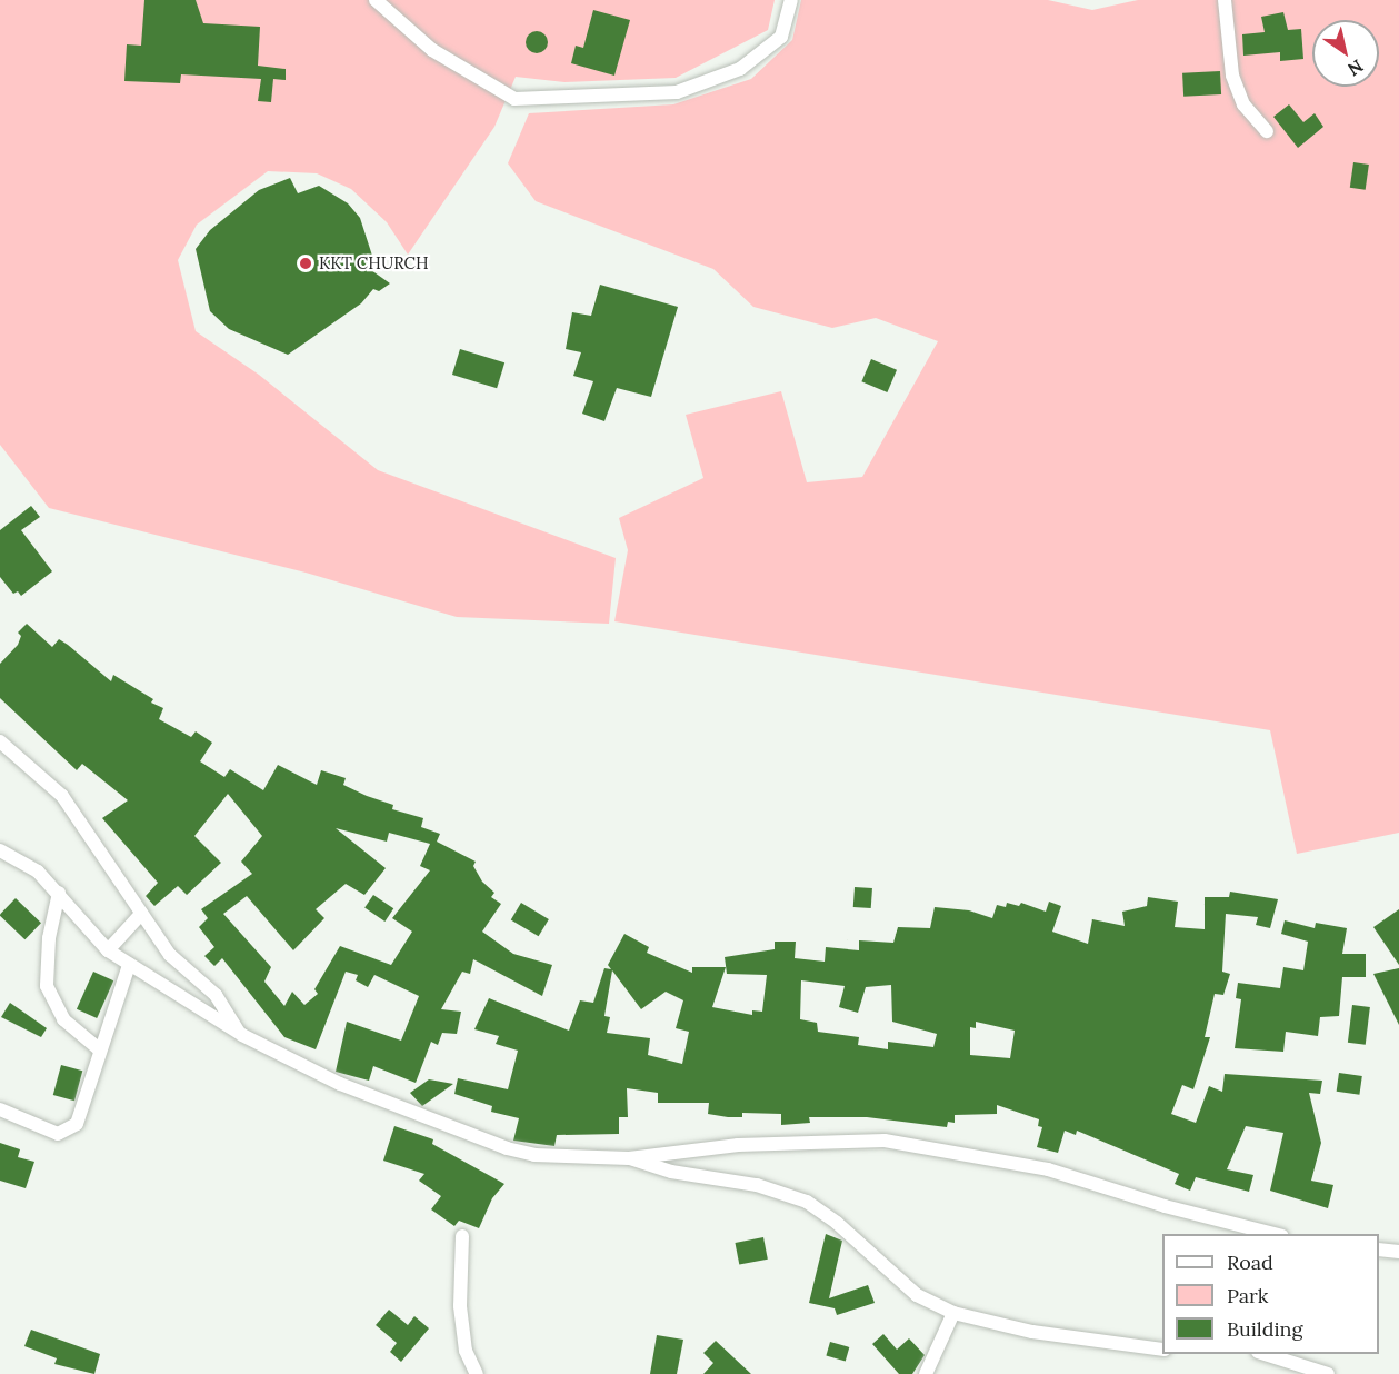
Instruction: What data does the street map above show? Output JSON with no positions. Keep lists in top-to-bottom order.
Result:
{
  "places": ["KKT CHURCH"],
  "legend": ["Road", "Park", "Building"],
  "north": "bottom right"
}
